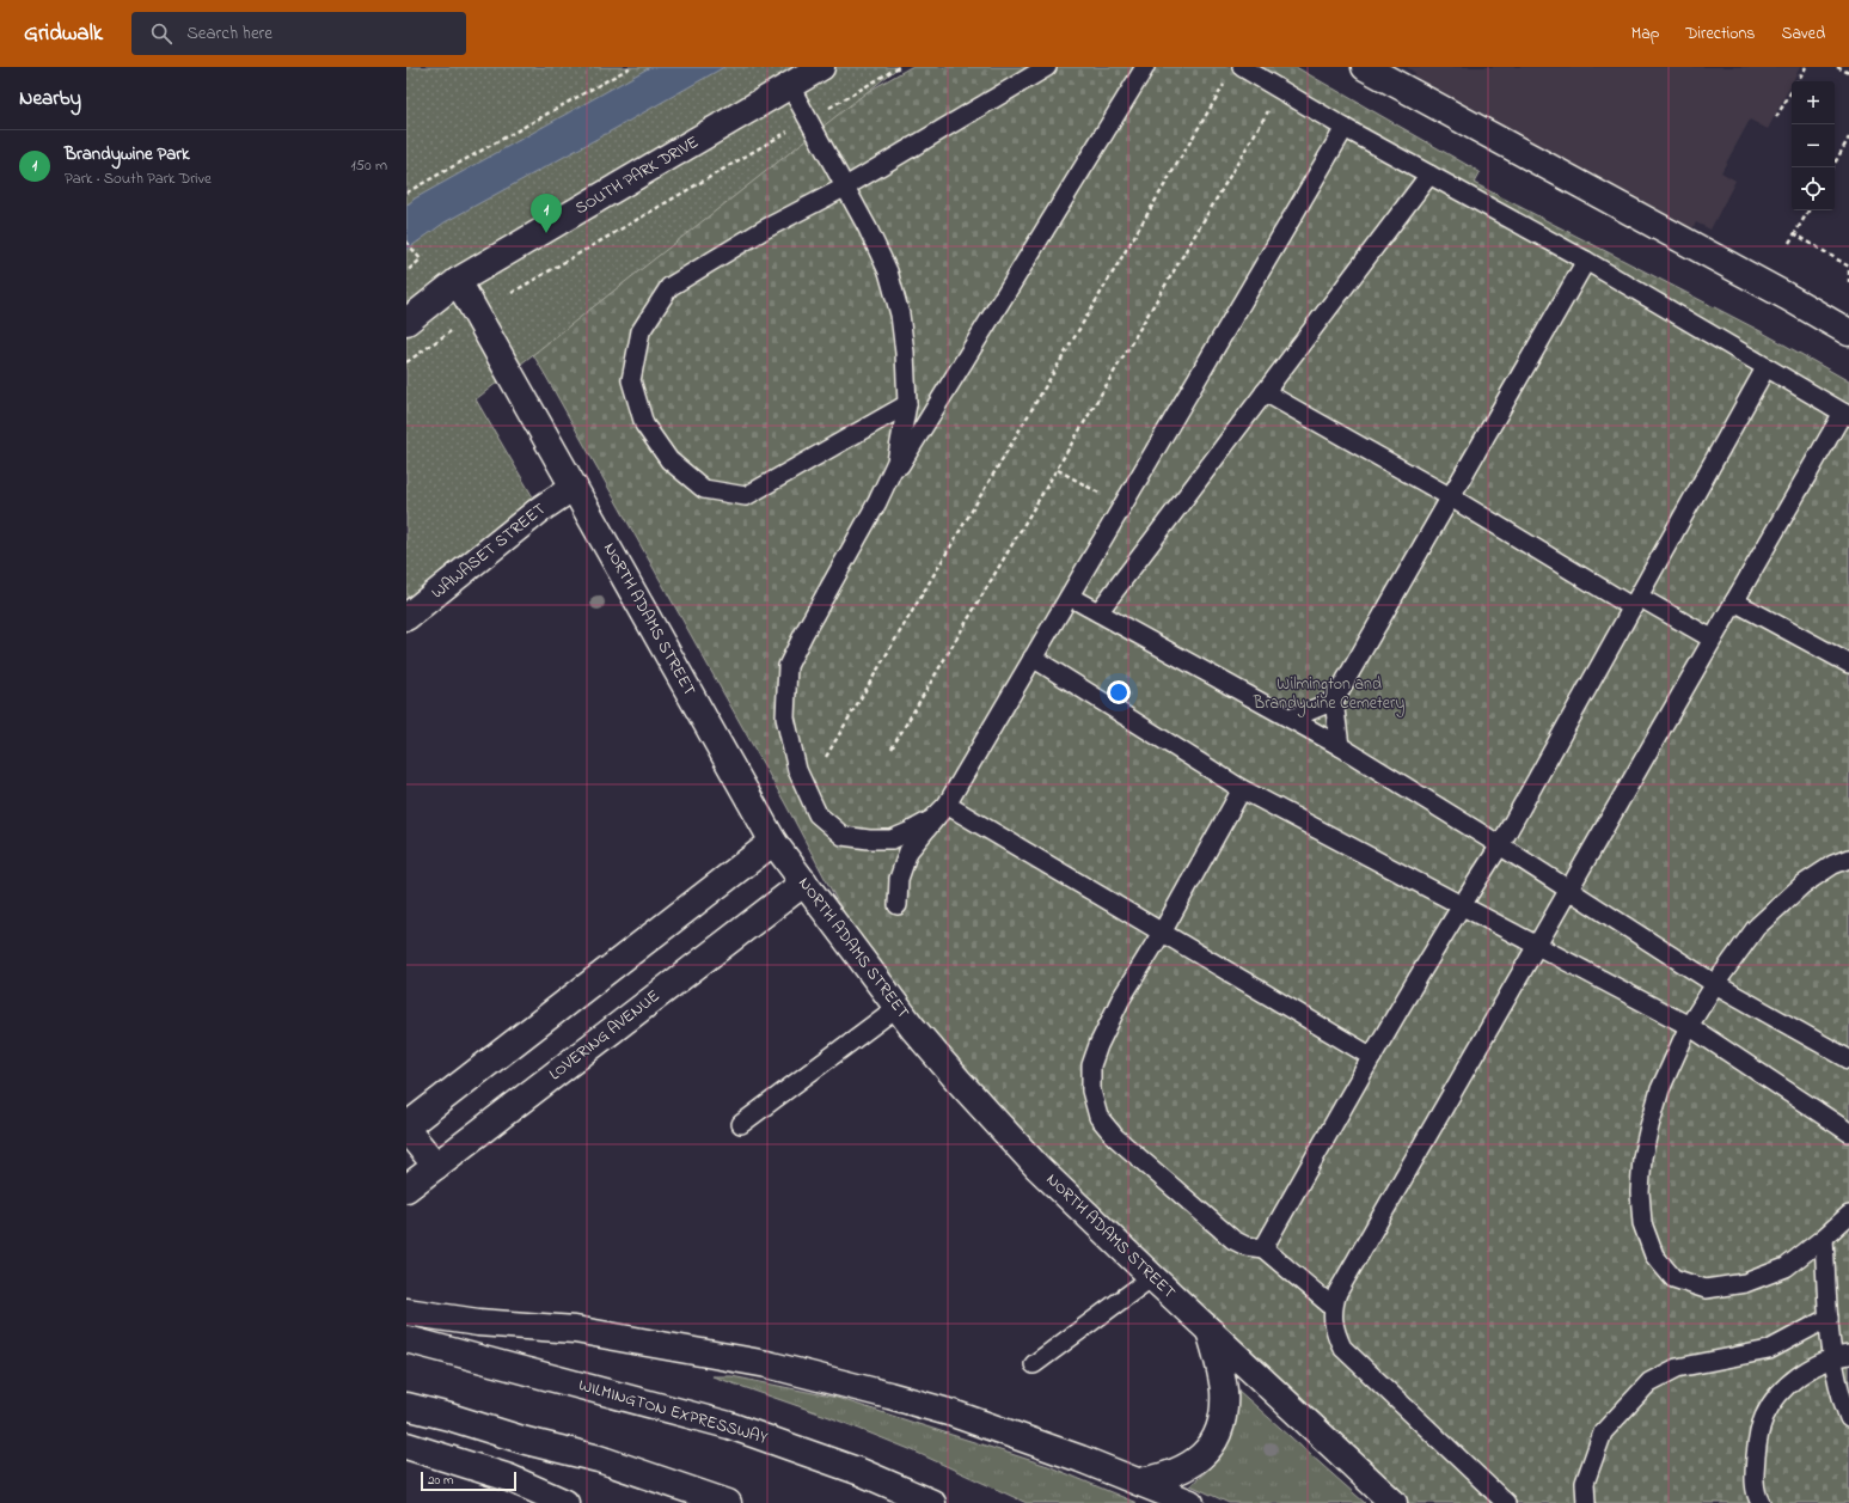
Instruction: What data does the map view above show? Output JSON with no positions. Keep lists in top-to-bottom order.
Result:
{
  "streets": {
    "main road": [
      "SOUTH PARK DRIVE",
      "WAWASET STREET",
      "NORTH ADAMS STREET",
      "LOVERING AVENUE",
      "WILMINGTON EXPRESSWAY"
    ]
  },
  "crossings": [
    ["SOUTH PARK DRIVE", "NORTH ADAMS STREET"],
    ["WAWASET STREET", "NORTH ADAMS STREET"],
    ["NORTH ADAMS STREET", "LOVERING AVENUE"]
  ],
  "parks": ["Wilmington and Brandywine Cemetery"],
  "scale_bar": "20 m",
  "page": {
    "header": "Gridwalk",
    "search": "Search here",
    "nav": ["Map", "Directions", "Saved"],
    "heading": "Nearby",
    "map_buttons": ["+", "−"],
    "list": [
      {
        "mark": "1",
        "name": "Brandywine Park",
        "note": "Park · South Park Drive",
        "value": "150 m"
      }
    ],
    "pins": "1",
    "scale": "20 m"
  }
}
